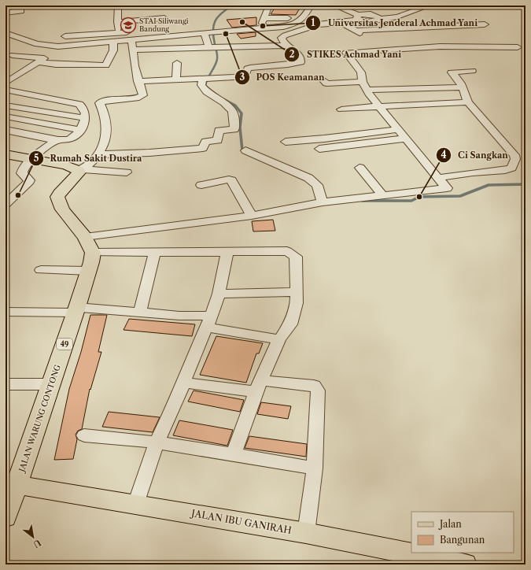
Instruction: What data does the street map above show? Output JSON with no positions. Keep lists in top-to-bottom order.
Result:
{
  "streets": {
    "main road": ["49", "JALAN WARUNG CONTONG", "JALAN IBU GANIRAH"]
  },
  "crossings": [
    ["JALAN WARUNG CONTONG", "JALAN IBU GANIRAH"]
  ],
  "places": {
    "other": [
      "STIKES Achmad Yani",
      "Universitas Jenderal Achmad Yani",
      "POS Keamanan",
      "Rumah Sakit Dustira",
      "Ci Sangkan"
    ],
    "school or university": ["STAI Siliwangi Bandung"]
  },
  "legend": ["Jalan", "Bangunan"],
  "north": "bottom right"
}
